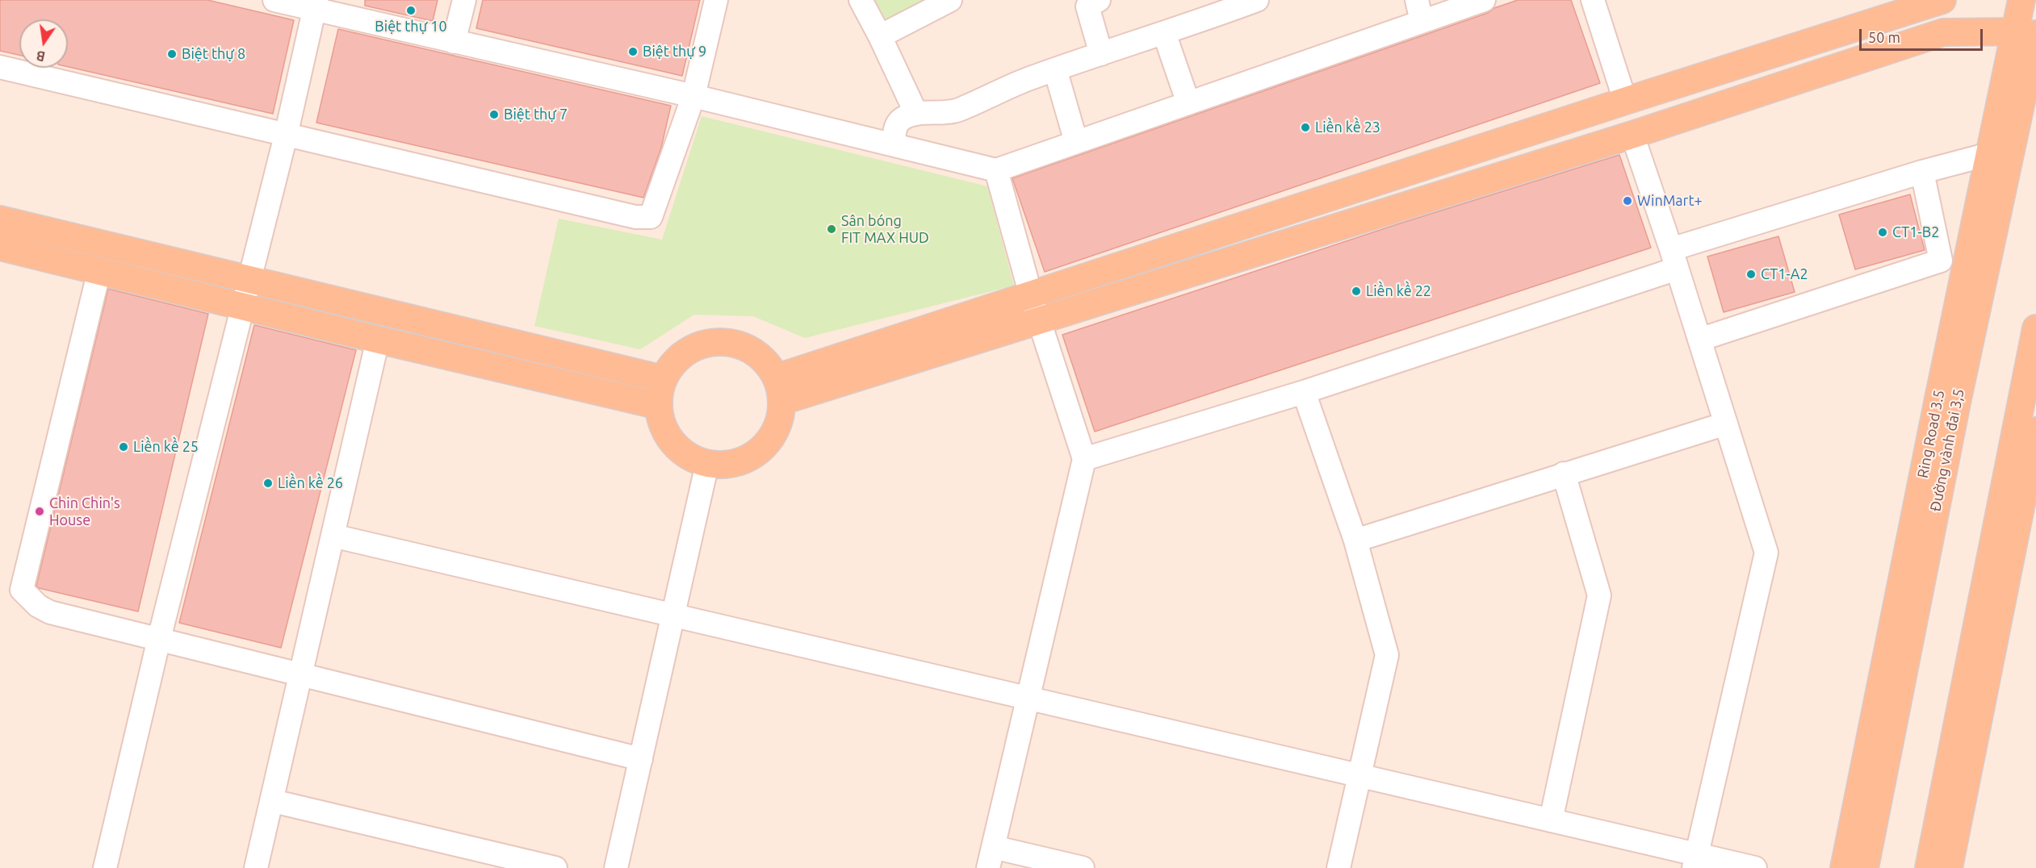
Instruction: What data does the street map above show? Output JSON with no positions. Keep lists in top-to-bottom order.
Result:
{
  "streets": {
    "main road": ["Ring Road 3.5", "Đường vành đai 3,5"]
  },
  "crossings": [
    ["Ring Road 3.5", "Đường vành đai 3,5"]
  ],
  "places": [
    "Biệt thự 10",
    "Biệt thự 9",
    "Biệt thự 8",
    "Biệt thự 7",
    "Liền kề 23",
    "WinMart+",
    "Sân bóng FIT MAX HUD",
    "CT1-B2",
    "CT1-A2",
    "Liền kề 22",
    "Liền kề 25",
    "Liền kề 26",
    "Chin Chin's House"
  ],
  "scale_bar": "50 m",
  "north": "bottom"
}
